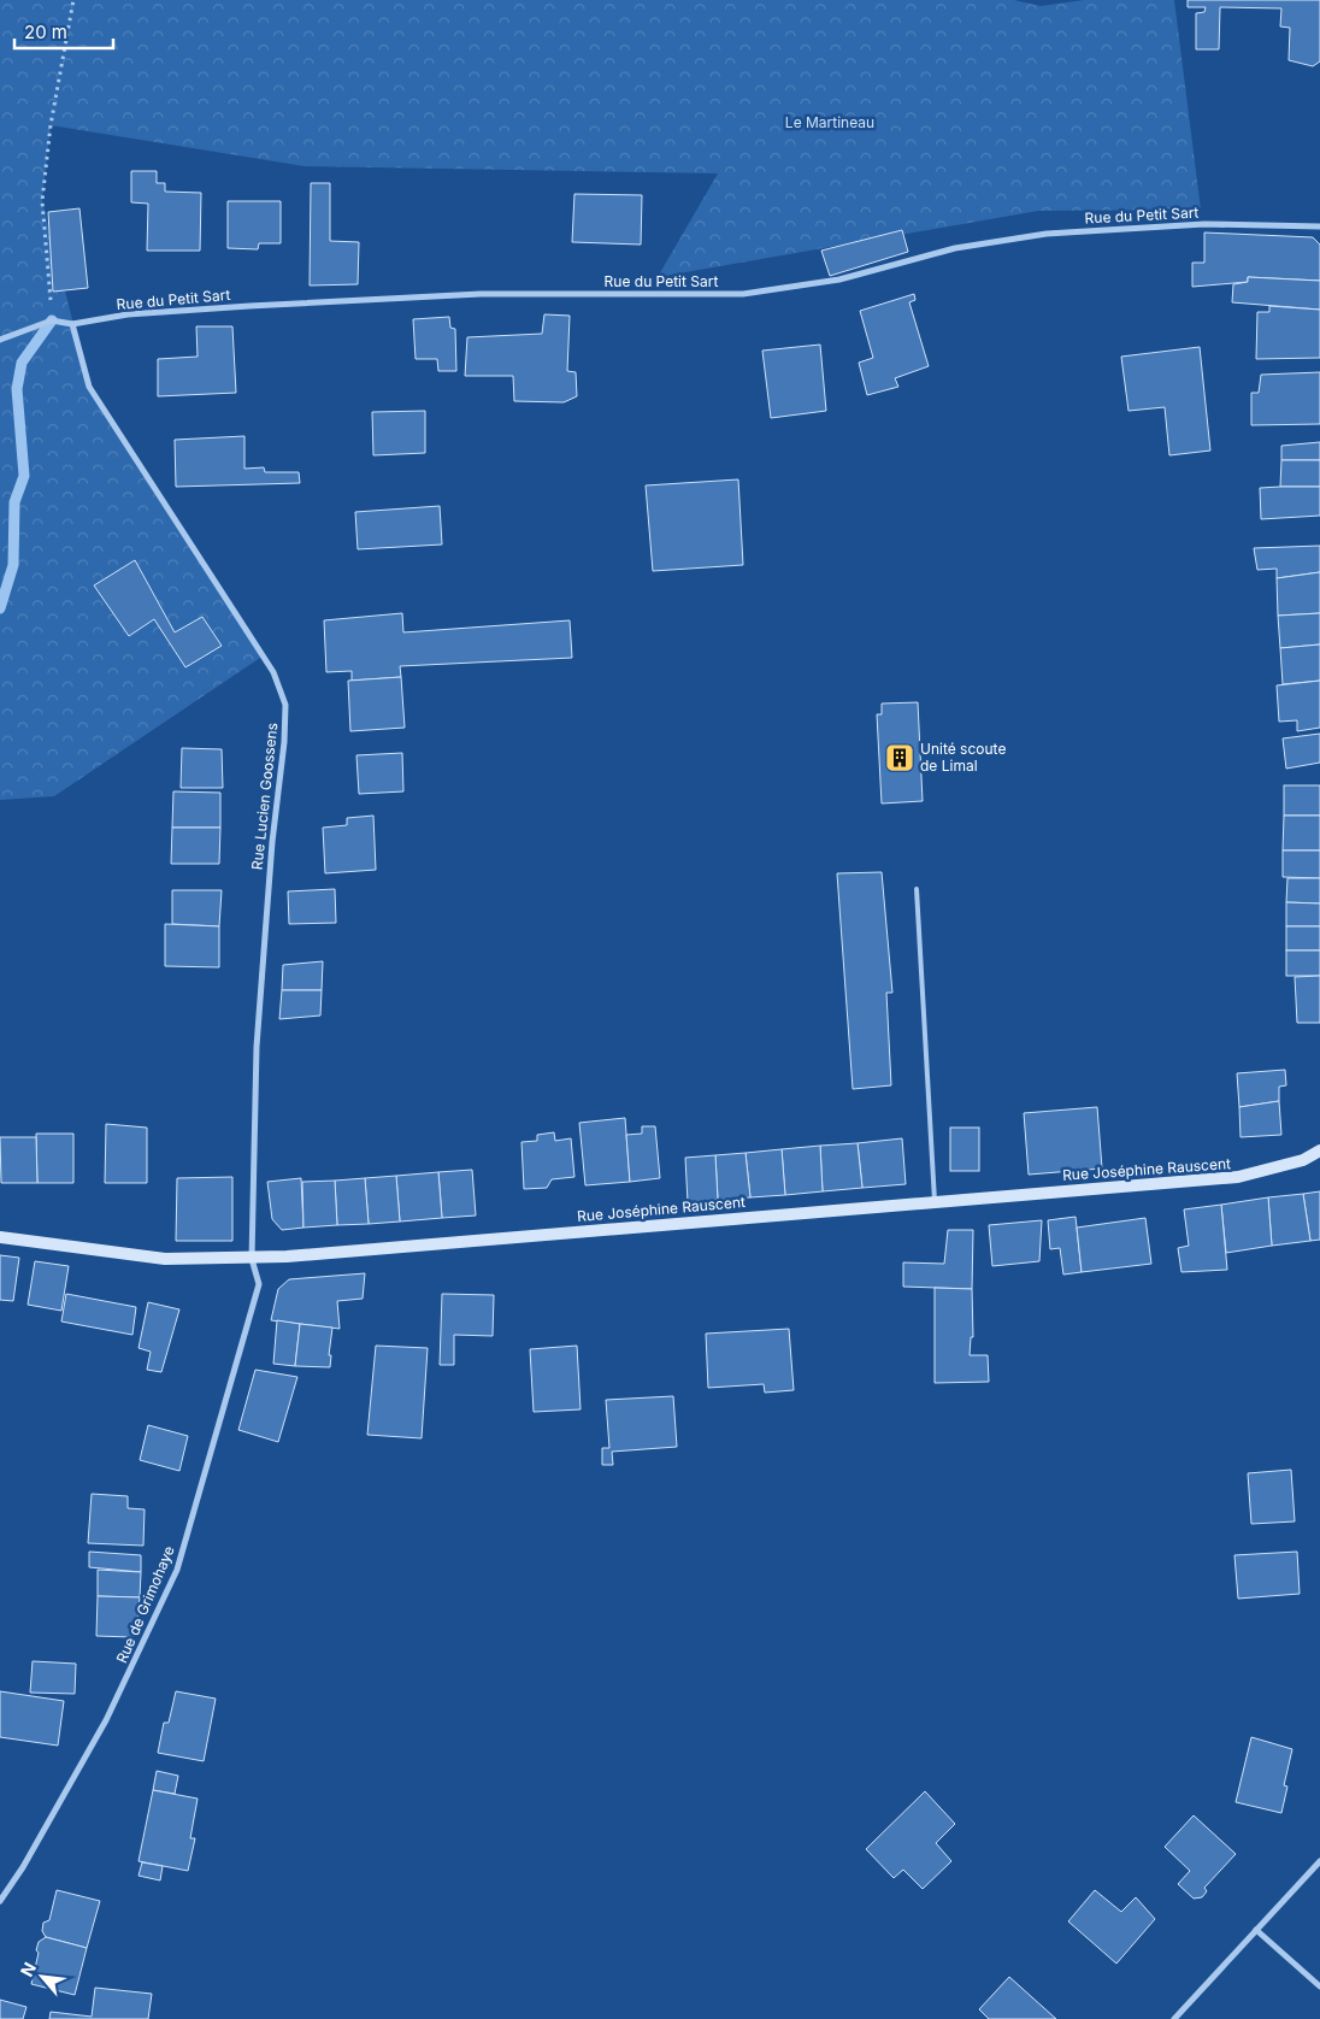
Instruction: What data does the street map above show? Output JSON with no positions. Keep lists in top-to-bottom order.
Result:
{
  "streets": {
    "street": [
      "Rue du Petit Sart",
      "Rue Lucien Goossens",
      "Rue Joséphine Rauscent",
      "Rue de Grimohaye"
    ]
  },
  "crossings": [
    ["Rue du Petit Sart", "Rue Lucien Goossens"],
    ["Rue Lucien Goossens", "Rue Joséphine Rauscent"],
    ["Rue Lucien Goossens", "Rue de Grimohaye"],
    ["Rue Joséphine Rauscent", "Rue de Grimohaye"]
  ],
  "parks": ["Le Martineau"],
  "places": {
    "building": ["Unité scoute de Limal"]
  },
  "scale_bar": "20 m",
  "north": "top left"
}
